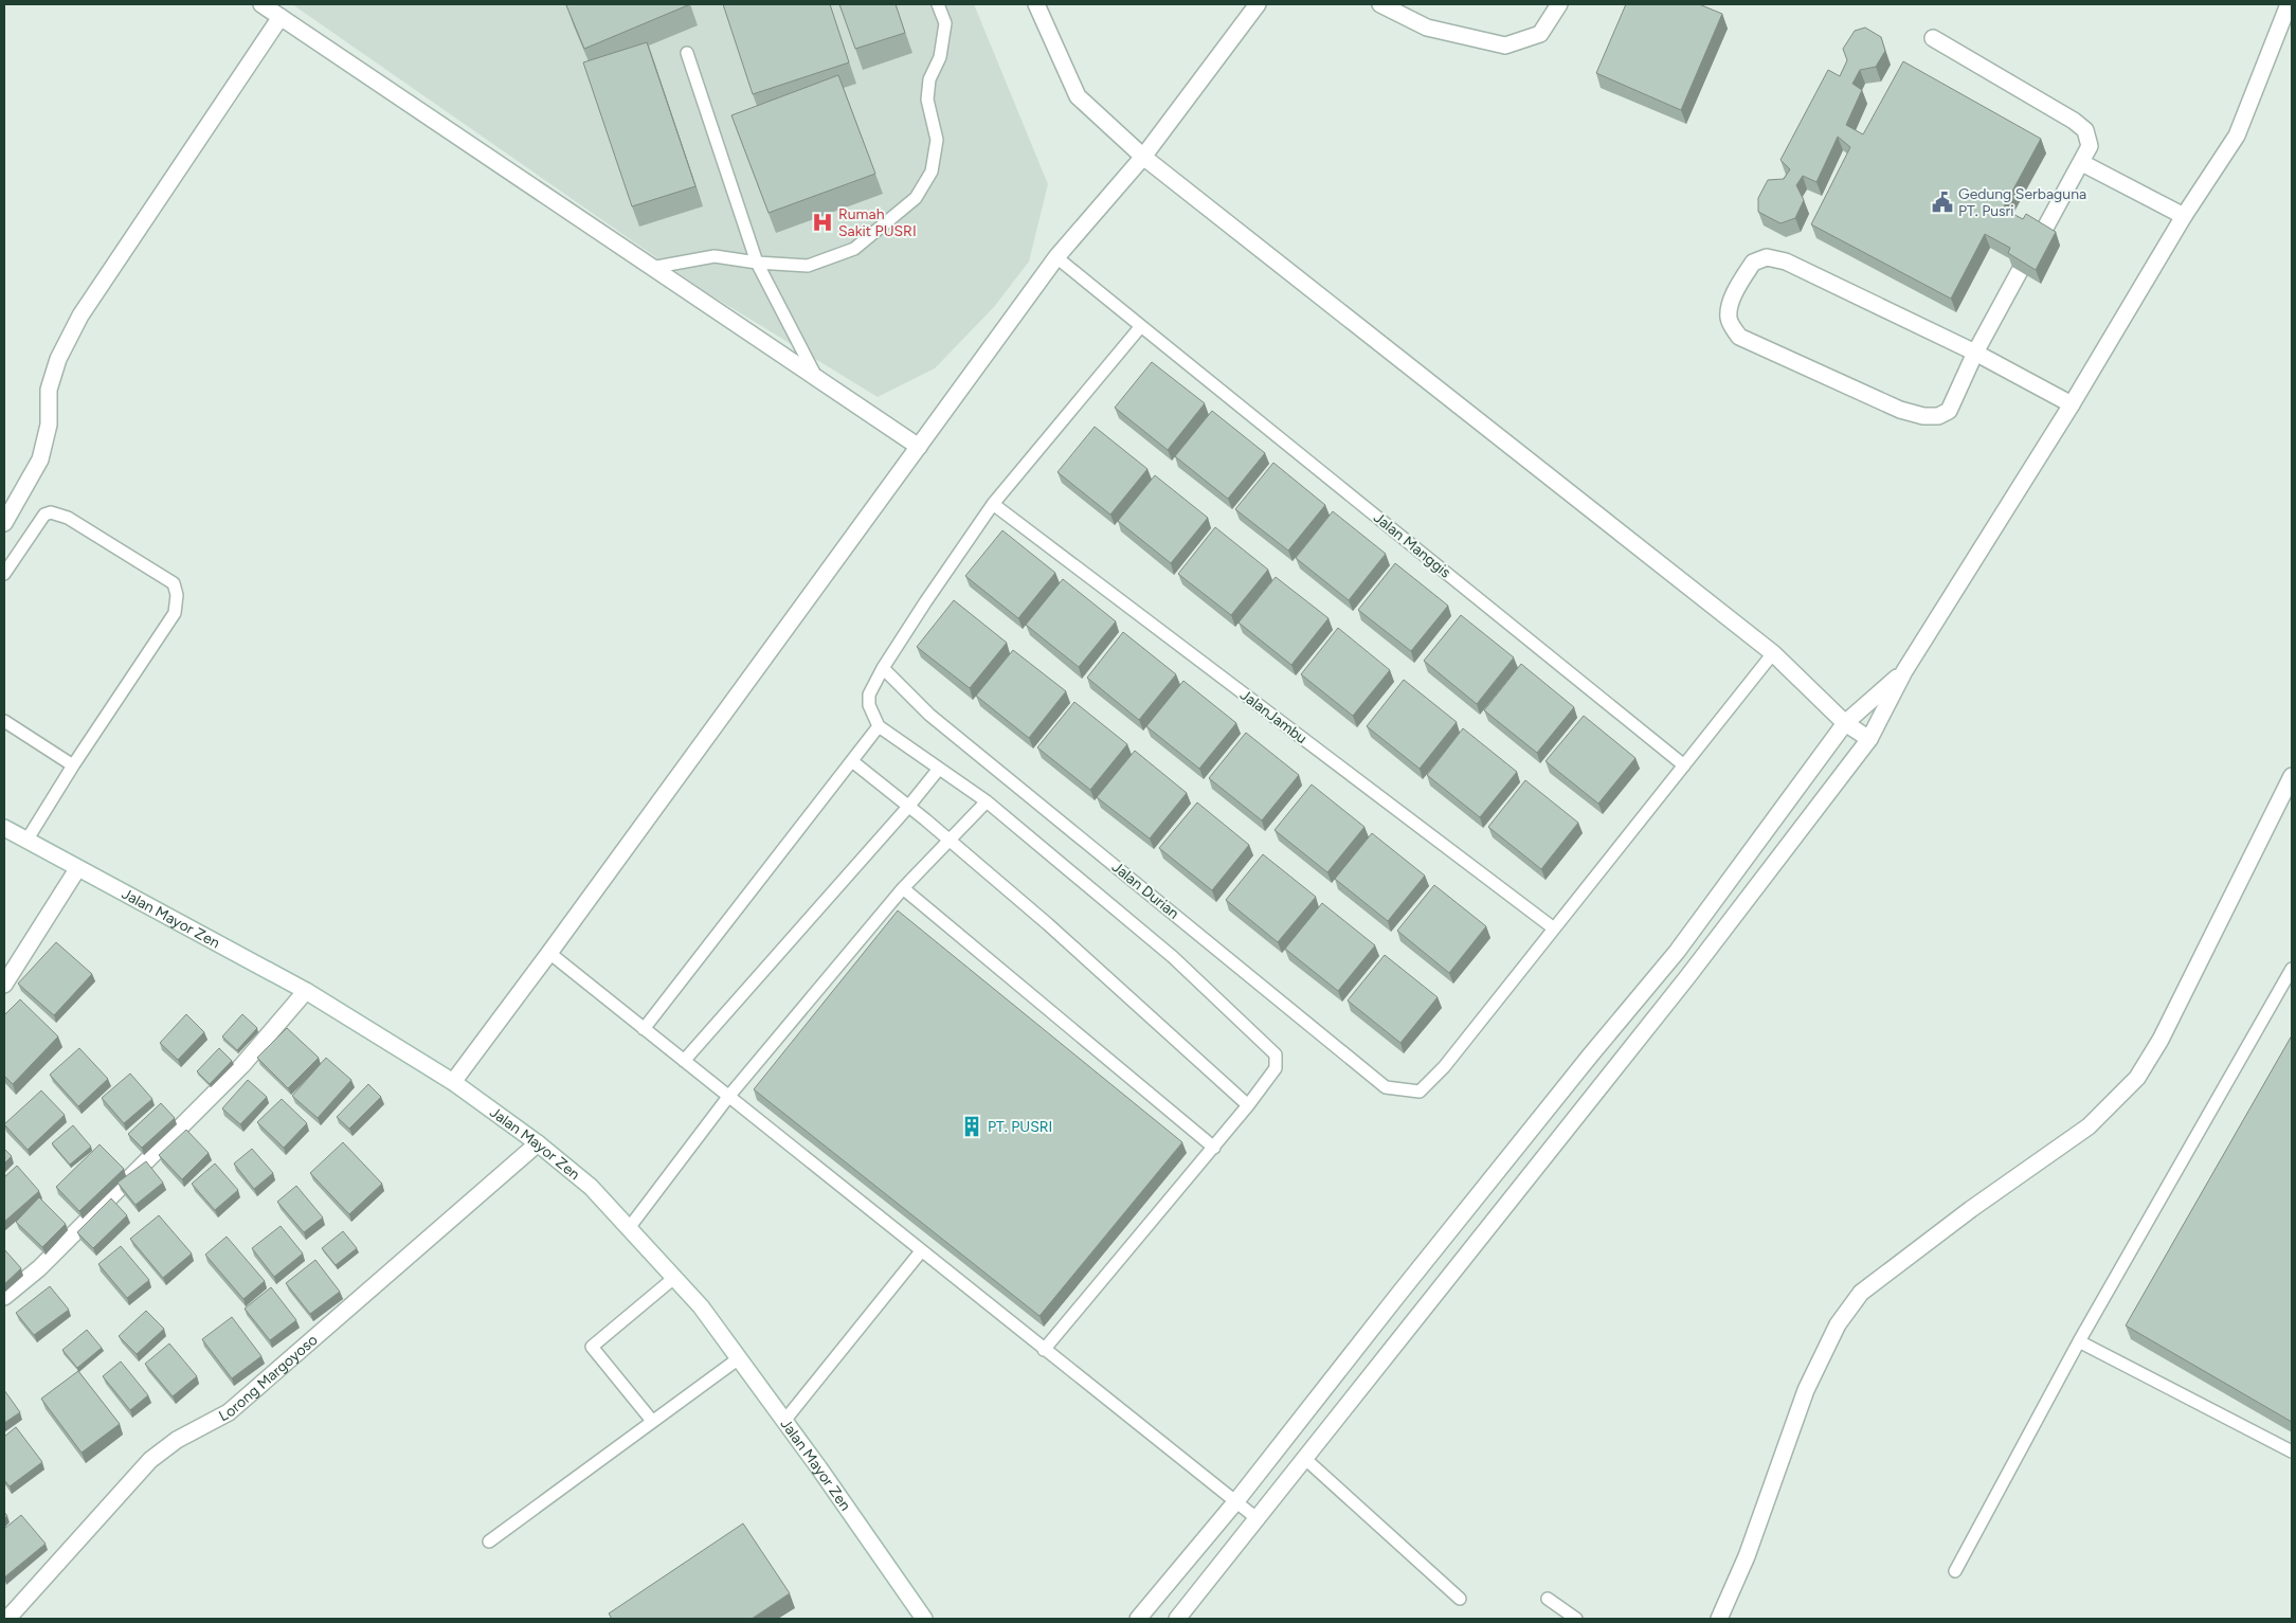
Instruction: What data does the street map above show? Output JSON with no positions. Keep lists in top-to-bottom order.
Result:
{
  "streets": {
    "street": ["Jalan Mayor Zen", "Lorong Margoyoso"],
    "lane": ["Jalan Manggis", "JalanJambu", "Jalan Durian"]
  },
  "crossings": [
    ["JalanJambu", "Jalan Durian"],
    ["Jalan Mayor Zen", "Lorong Margoyoso"]
  ],
  "places": {
    "public building": ["Gedung Serbaguna PT. Pusri"],
    "hospital": ["Rumah Sakit PUSRI"],
    "building": ["PT. PUSRI"]
  }
}
